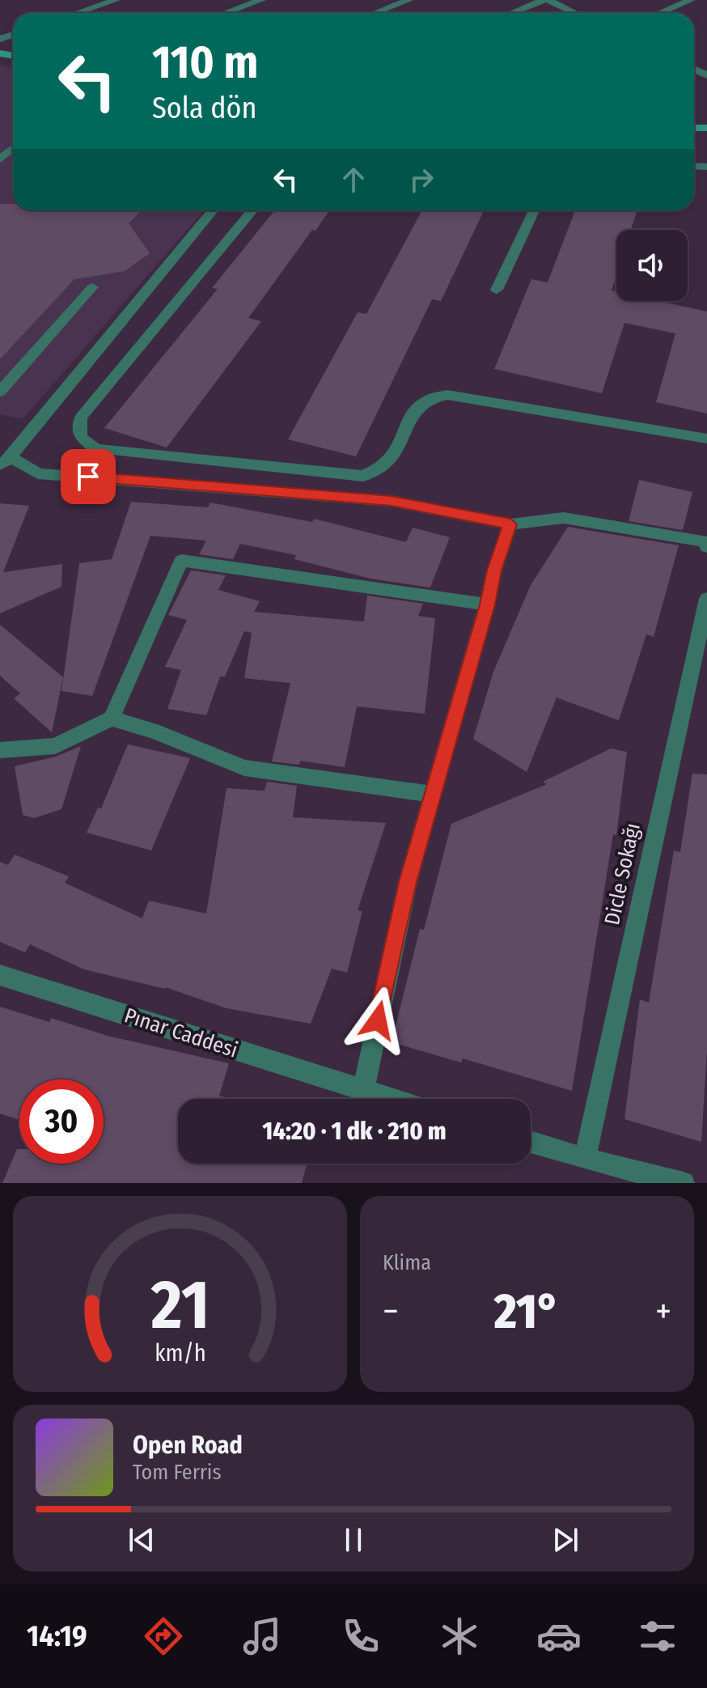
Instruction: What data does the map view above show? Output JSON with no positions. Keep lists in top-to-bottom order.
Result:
{
  "streets": {
    "street": ["Dicle Sokağı", "Pınar Caddesi"]
  },
  "page": {
    "turn": ["110 m", "Sola dön"],
    "limit": "30",
    "trip": "14:20 · 1 dk · 210 m",
    "tile": "Klima",
    "heat": ["−", "21°", "+"],
    "song": ["Open Road", "Tom Ferris"],
    "tabs": "14:19",
    "gauge": ["21", "km/h"]
  }
}
